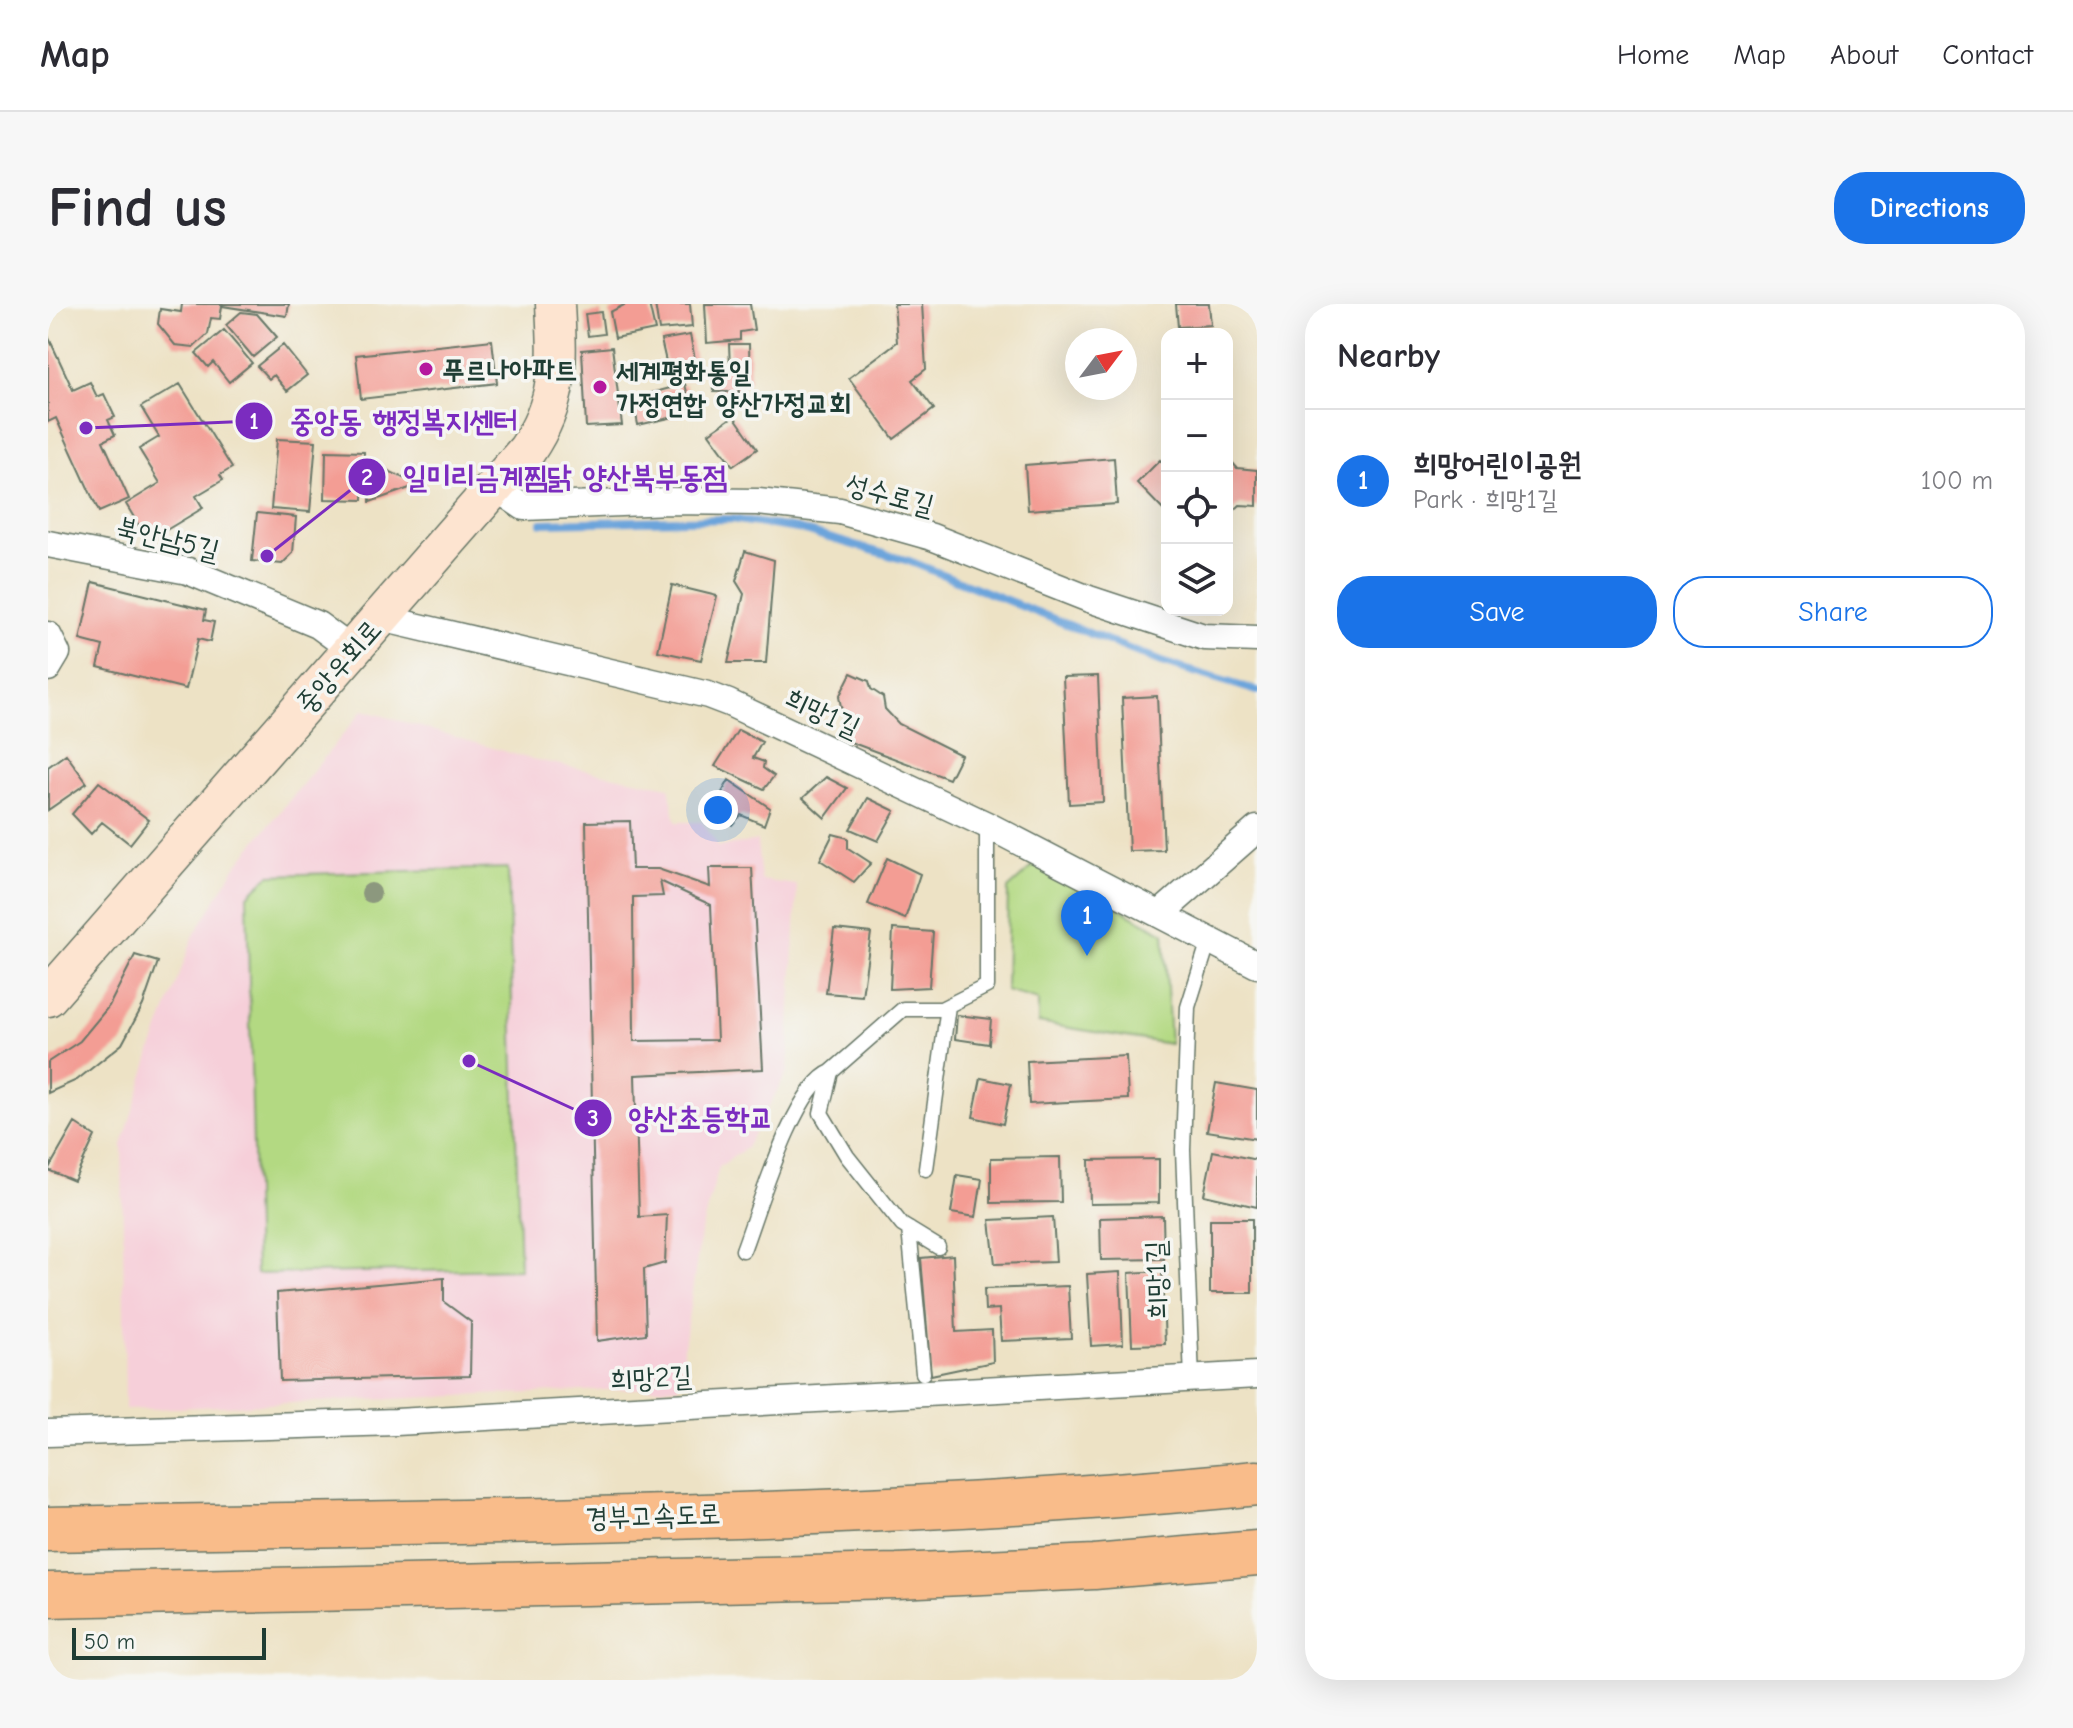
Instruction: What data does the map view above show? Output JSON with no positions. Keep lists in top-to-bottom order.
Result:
{
  "streets": {
    "highway": ["경부고속도로"],
    "main road": ["중앙우회로"],
    "street": [
      "성수로길",
      "북안남5길",
      "희망1길",
      "희망2길"
    ]
  },
  "crossings": [
    ["성수로길", "중앙우회로"],
    ["북안남5길", "중앙우회로"],
    ["중앙우회로", "희망1길"],
    ["희망1길", "희망2길"]
  ],
  "places": [
    "푸르나아파트",
    "세계평화통일 가정연합 양산가정교회",
    "중앙동 행정복지센터",
    "일미리금계찜닭 양산북부동점",
    "양산초등학교"
  ],
  "scale_bar": "50 m",
  "north": "top right",
  "page": {
    "header": "Map",
    "nav": [
      "Home",
      "Map",
      "About",
      "Contact"
    ],
    "buttons": [
      "Directions",
      ["Save", "Share"]
    ],
    "title": "Find us",
    "heading": "Nearby",
    "map_buttons": ["+", "−"],
    "list": [
      {
        "mark": "1",
        "name": "희망어린이공원",
        "note": "Park · 희망1길",
        "value": "100 m"
      }
    ],
    "pins": "1",
    "scale": "50 m"
  }
}
